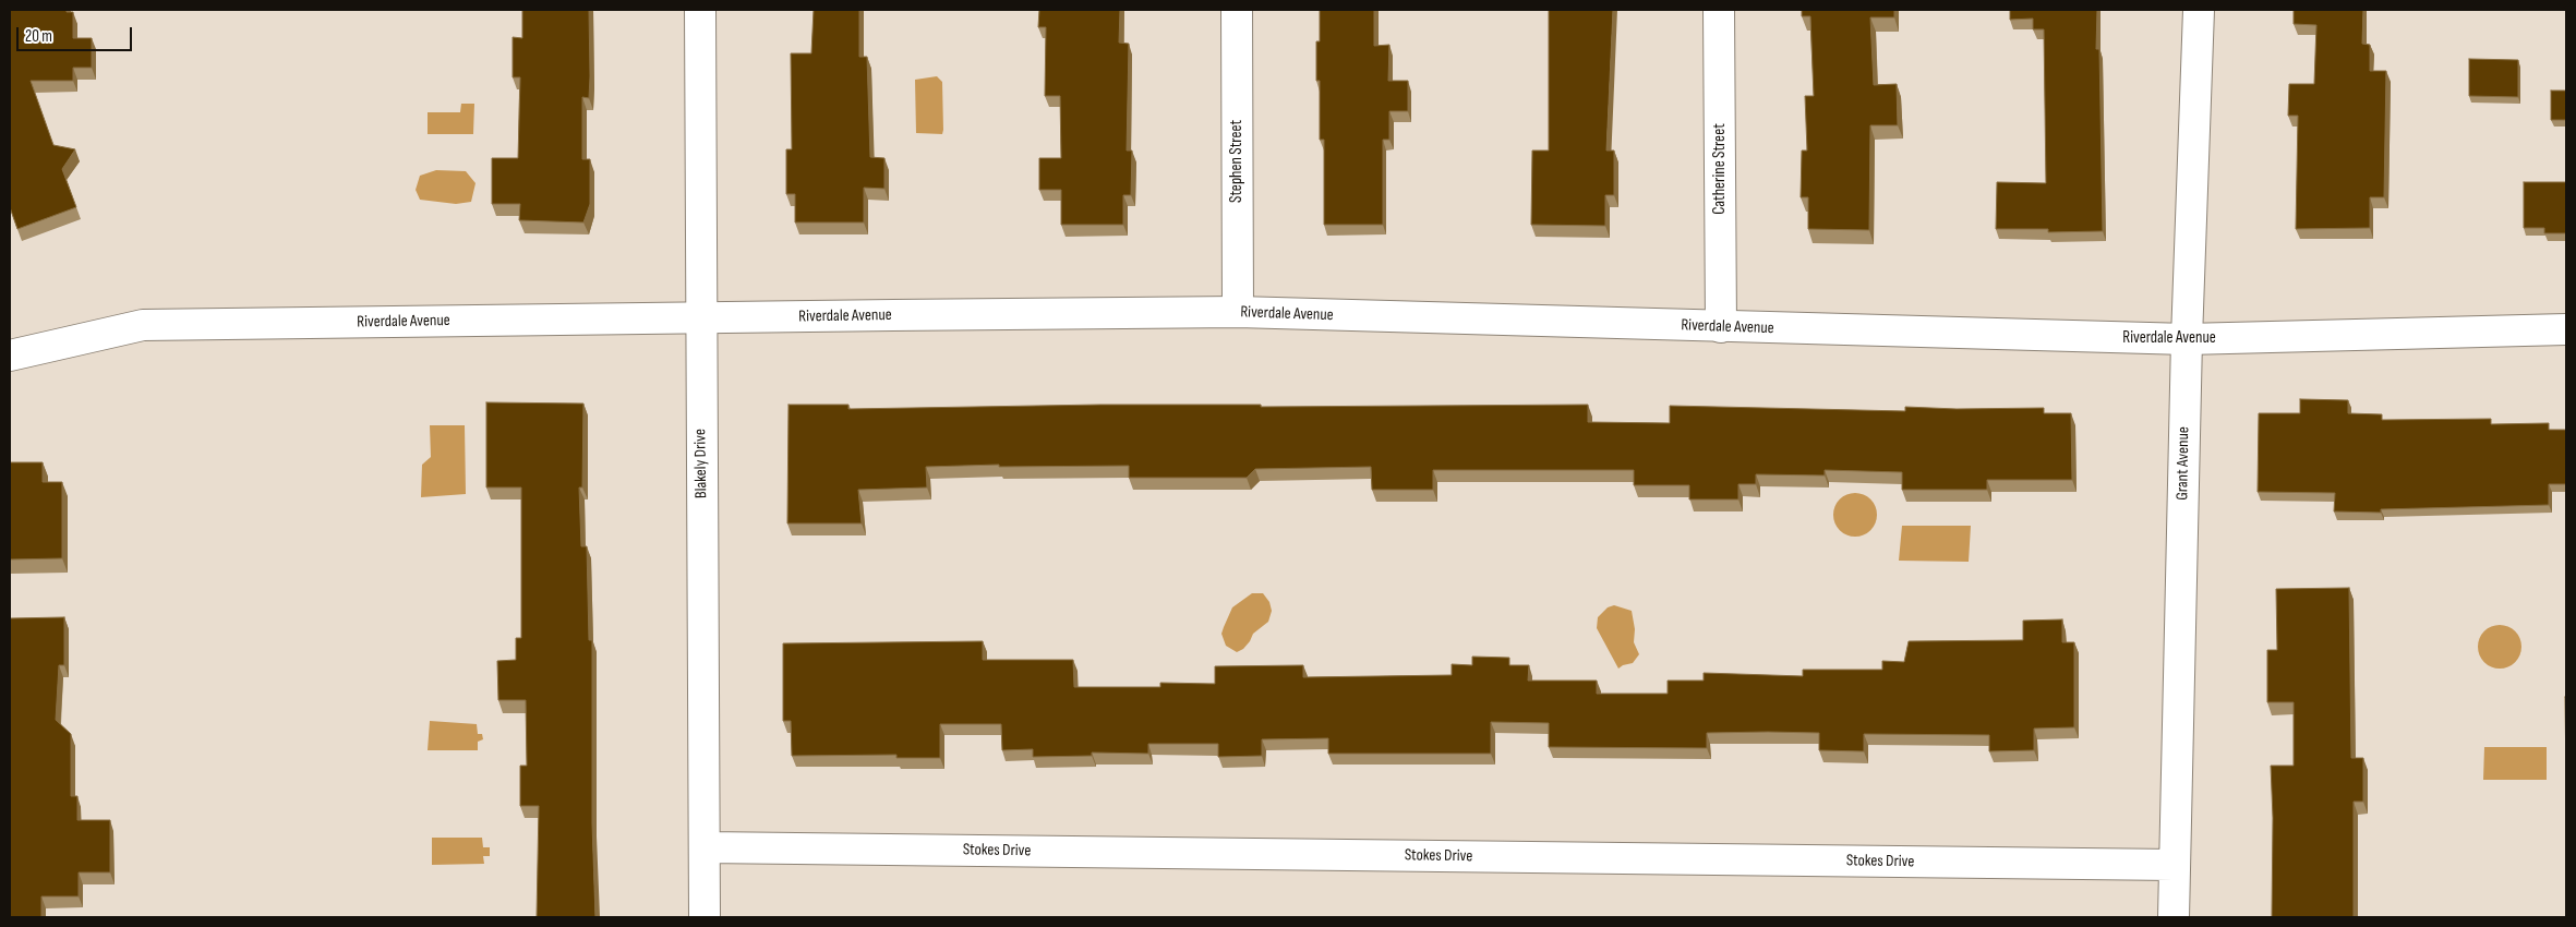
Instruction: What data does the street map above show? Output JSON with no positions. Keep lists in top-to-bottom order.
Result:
{
  "streets": {
    "street": [
      "Stephen Street",
      "Catherine Street",
      "Riverdale Avenue",
      "Blakely Drive",
      "Grant Avenue",
      "Stokes Drive"
    ]
  },
  "crossings": [
    ["Stephen Street", "Riverdale Avenue"],
    ["Catherine Street", "Riverdale Avenue"],
    ["Riverdale Avenue", "Blakely Drive"],
    ["Riverdale Avenue", "Grant Avenue"],
    ["Blakely Drive", "Stokes Drive"],
    ["Grant Avenue", "Stokes Drive"]
  ],
  "scale_bar": "20 m"
}
